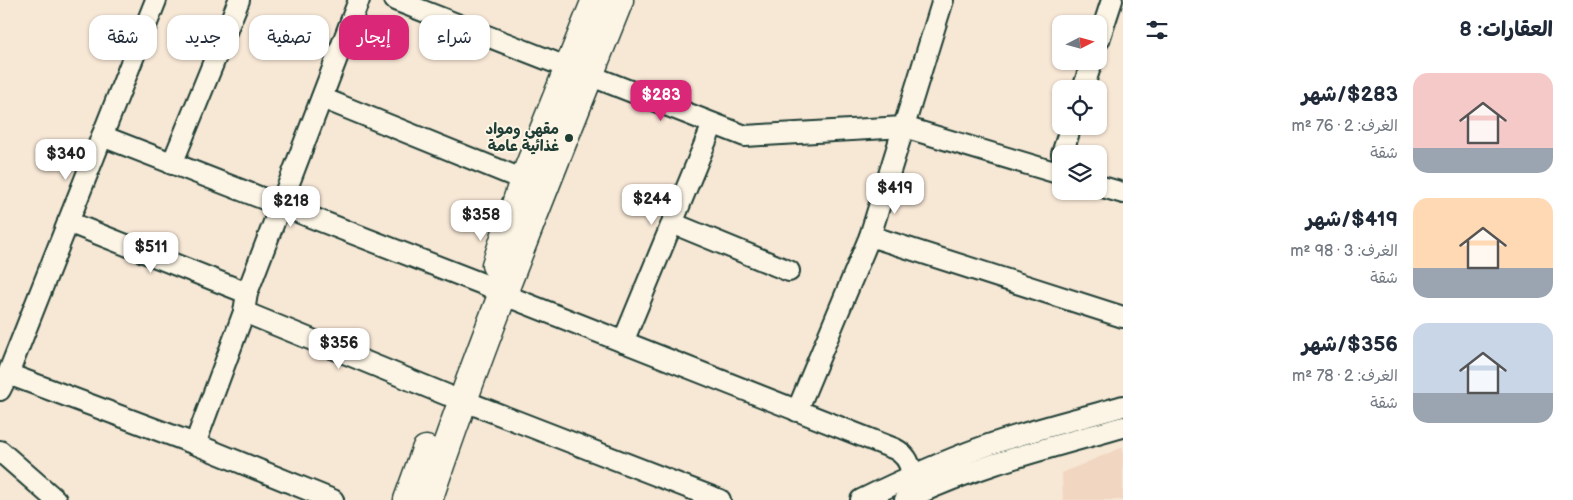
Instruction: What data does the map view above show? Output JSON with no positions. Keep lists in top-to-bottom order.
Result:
{
  "places": ["مقهى ومواد غذائية عامة"],
  "north": "right",
  "page": {
    "heading": "العقارات: 8",
    "chip": [
      "شراء",
      "إيجار",
      "تصفية",
      "جديد",
      "شقة"
    ],
    "list": [
      {
        "name": "$283/شهر",
        "note": "الغرف: 2 · 76 m² · شقة"
      },
      {
        "name": "$419/شهر",
        "note": "الغرف: 3 · 98 m² · شقة"
      },
      {
        "name": "$356/شهر",
        "note": "الغرف: 2 · 78 m² · شقة"
      }
    ],
    "price": [
      "$283",
      "$340",
      "$419",
      "$244",
      "$218",
      "$358",
      "$511",
      "$356"
    ]
  }
}
